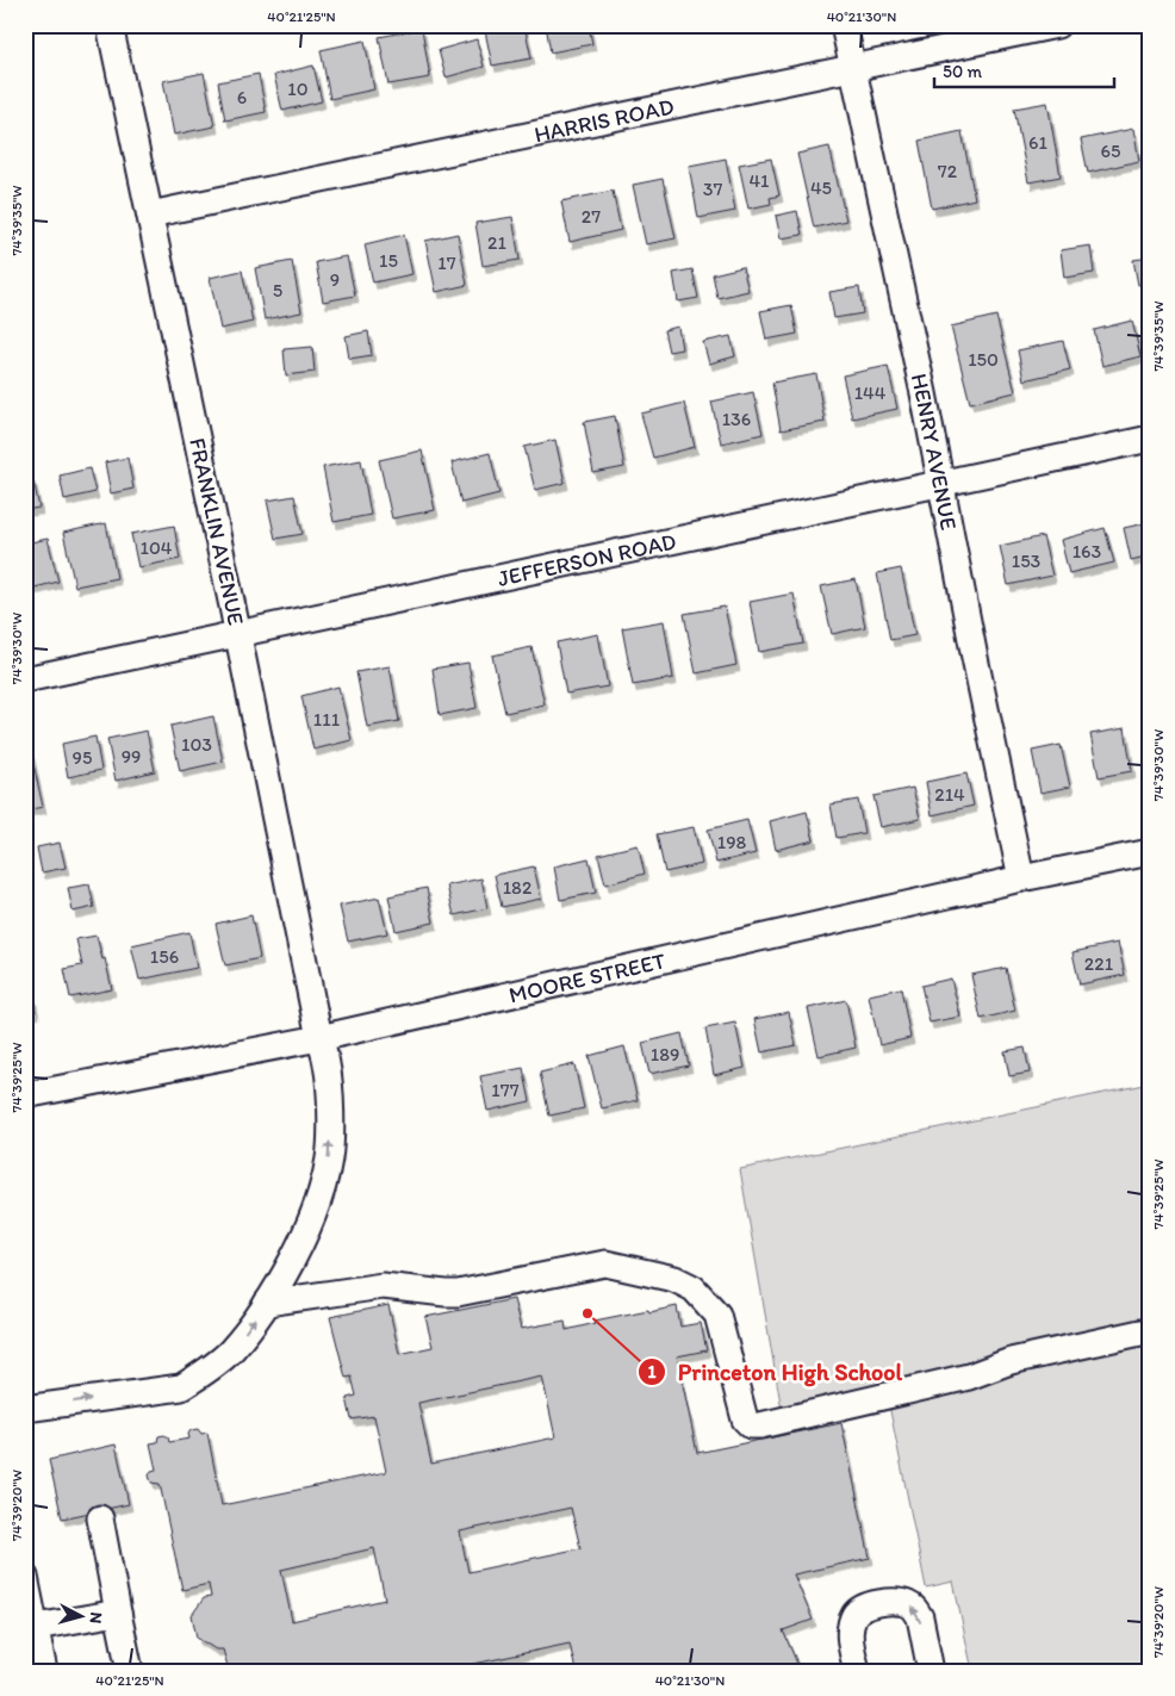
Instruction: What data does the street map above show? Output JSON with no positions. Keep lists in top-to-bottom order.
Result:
{
  "streets": {
    "street": [
      "HARRIS ROAD",
      "HENRY AVENUE",
      "FRANKLIN AVENUE",
      "JEFFERSON ROAD",
      "MOORE STREET"
    ]
  },
  "crossings": [
    ["HARRIS ROAD", "HENRY AVENUE"],
    ["HARRIS ROAD", "FRANKLIN AVENUE"],
    ["HENRY AVENUE", "JEFFERSON ROAD"],
    ["HENRY AVENUE", "MOORE STREET"],
    ["FRANKLIN AVENUE", "JEFFERSON ROAD"],
    ["FRANKLIN AVENUE", "MOORE STREET"]
  ],
  "places": ["Princeton High School"],
  "house_numbers": [
    "10",
    "6",
    "61",
    "65",
    "72",
    "41",
    "45",
    "37",
    "27",
    "21",
    "15",
    "17",
    "9",
    "5",
    "150",
    "144",
    "136",
    "104",
    "163",
    "153",
    "111",
    "103",
    "99",
    "95",
    "214",
    "198",
    "182",
    "156",
    "221",
    "189",
    "177"
  ],
  "scale_bar": "50 m",
  "north": "right",
  "coordinates": [
    "40°21'25\"N",
    "40°21'30\"N",
    "74°39'35\"W",
    "74°39'30\"W",
    "74°39'25\"W",
    "74°39'20\"W"
  ]
}
